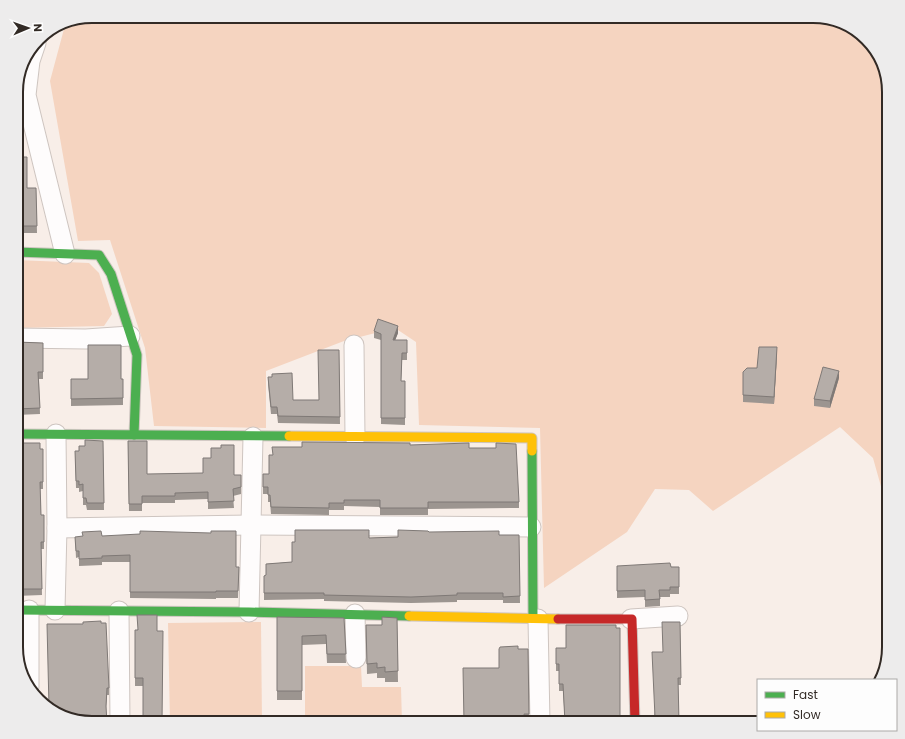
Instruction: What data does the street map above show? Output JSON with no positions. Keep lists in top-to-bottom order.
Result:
{
  "legend": ["Fast", "Slow"],
  "north": "right"
}
